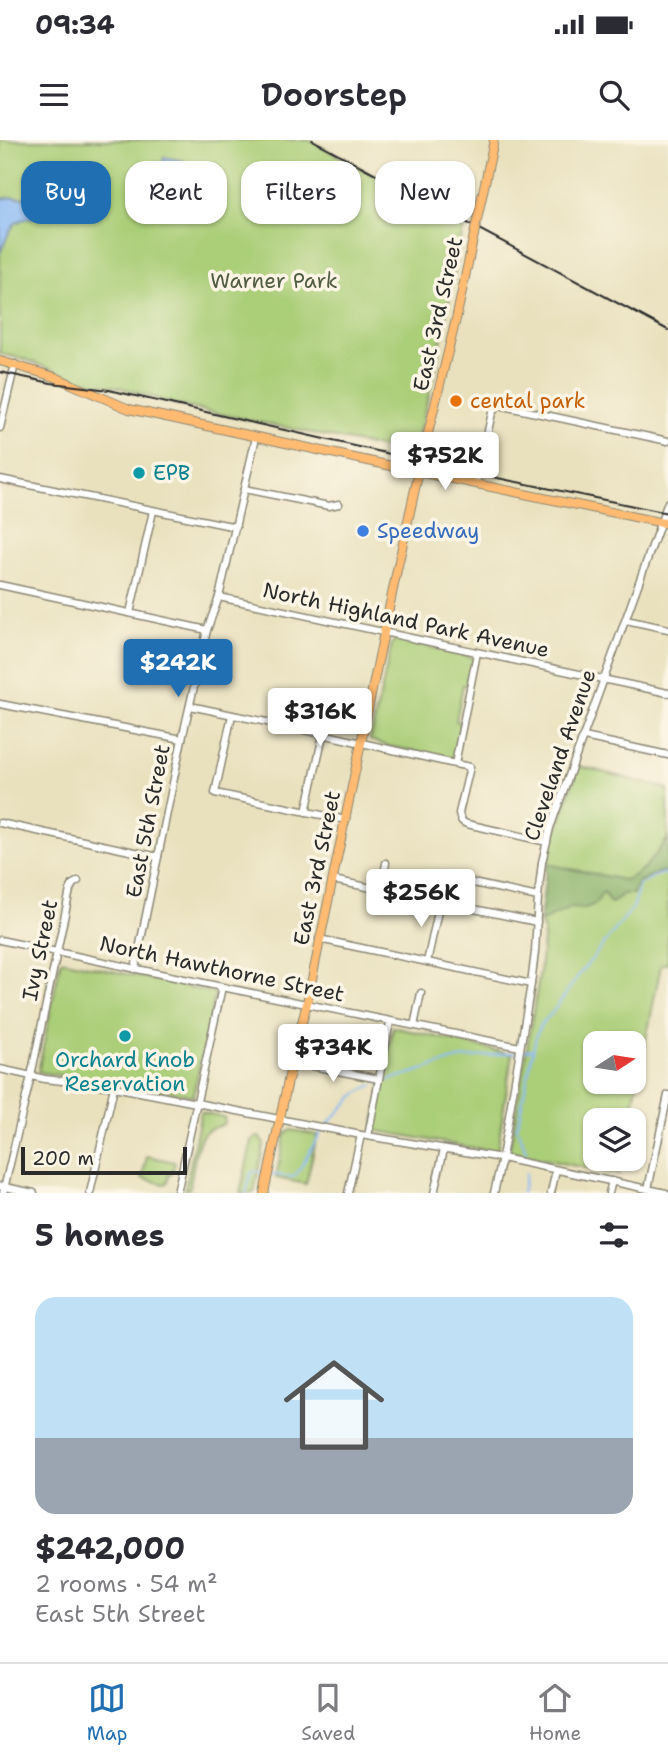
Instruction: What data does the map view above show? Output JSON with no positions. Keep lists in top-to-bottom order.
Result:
{
  "streets": {
    "main road": ["East 3rd Street"],
    "street": [
      "North Highland Park Avenue",
      "Cleveland Avenue",
      "East 5th Street",
      "Ivy Street",
      "North Hawthorne Street"
    ]
  },
  "crossings": [
    ["East 3rd Street", "North Highland Park Avenue"],
    ["East 3rd Street", "North Hawthorne Street"],
    ["North Highland Park Avenue", "Cleveland Avenue"],
    ["North Highland Park Avenue", "East 5th Street"],
    ["Cleveland Avenue", "North Hawthorne Street"],
    ["East 5th Street", "North Hawthorne Street"],
    ["Ivy Street", "North Hawthorne Street"]
  ],
  "parks": ["Warner Park"],
  "places": [
    "cental park",
    "EPB",
    "Speedway",
    "Orchard Knob Reservation"
  ],
  "scale_bar": "200 m",
  "north": "right",
  "page": {
    "status": "09:34",
    "header": "Doorstep",
    "chip": [
      "Buy",
      "Rent",
      "Filters",
      "New"
    ],
    "price": [
      "$752K",
      "$242K",
      "$316K",
      "$256K",
      "$734K"
    ],
    "scale": "200 m",
    "heading": "5 homes",
    "list": [
      {
        "name": "$242,000",
        "note": "2 rooms · 54 m² · East 5th Street"
      }
    ],
    "tabs": ["Map", "Saved", "Home"]
  }
}
